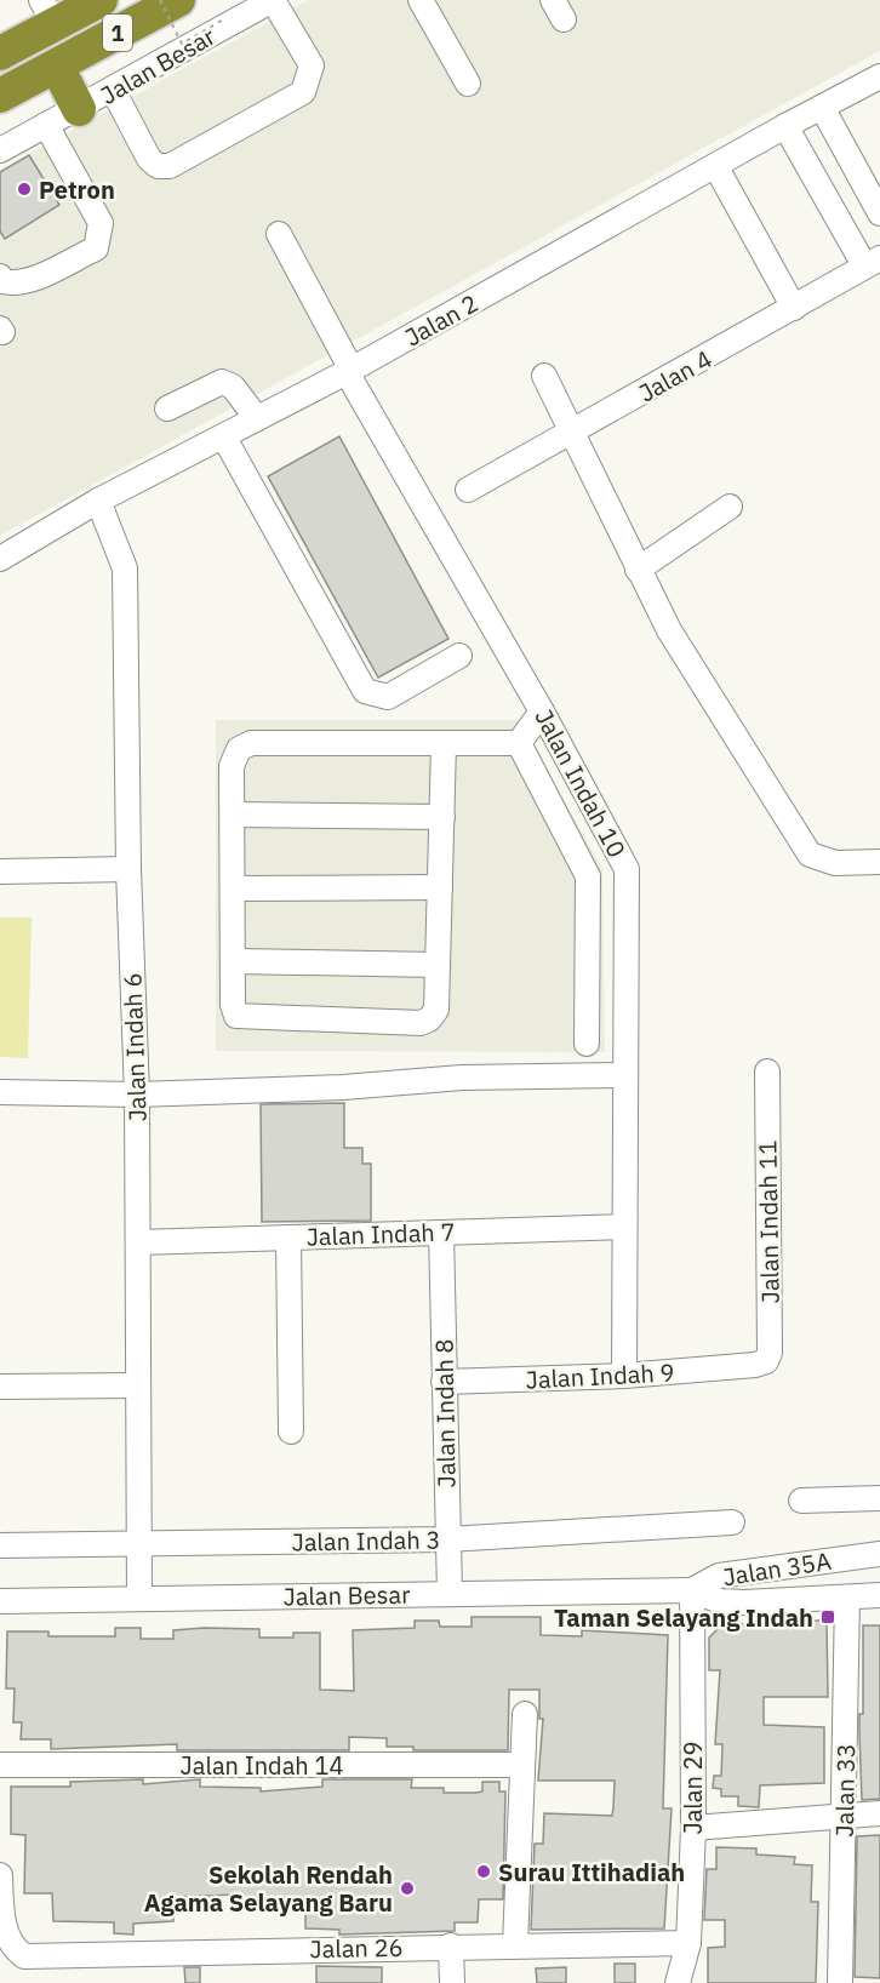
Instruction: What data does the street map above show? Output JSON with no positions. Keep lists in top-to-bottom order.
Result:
{
  "streets": {
    "highway": ["1"],
    "street": [
      "Jalan Besar",
      "Jalan 2",
      "Jalan 4",
      "Jalan Indah 10",
      "Jalan Indah 6",
      "Jalan Indah 11",
      "Jalan Indah 7",
      "Jalan Indah 9",
      "Jalan Indah 8",
      "Jalan Indah 3",
      "Jalan 35A",
      "Jalan Indah 14",
      "Jalan 29",
      "Jalan 33",
      "Jalan 26"
    ]
  },
  "crossings": [
    ["Jalan Besar", "Jalan Indah 6"],
    ["Jalan Besar", "Jalan Indah 8"],
    ["Jalan Besar", "Jalan 35A"],
    ["Jalan Besar", "Jalan 29"],
    ["Jalan 2", "Jalan Indah 10"],
    ["Jalan 2", "Jalan Indah 6"],
    ["Jalan Indah 10", "Jalan Indah 7"],
    ["Jalan Indah 10", "Jalan Indah 9"],
    ["Jalan Indah 6", "Jalan Indah 7"],
    ["Jalan Indah 6", "Jalan Indah 3"],
    ["Jalan Indah 11", "Jalan Indah 9"],
    ["Jalan Indah 7", "Jalan Indah 8"],
    ["Jalan Indah 9", "Jalan Indah 8"],
    ["Jalan Indah 8", "Jalan Indah 3"],
    ["Jalan 35A", "Jalan 29"],
    ["Jalan 35A", "Jalan 33"],
    ["Jalan 29", "Jalan 26"]
  ],
  "places": {
    "other": ["Petron", "Surau Ittihadiah", "Sekolah Rendah Agama Selayang Baru"],
    "transit": ["Taman Selayang Indah"]
  }
}
